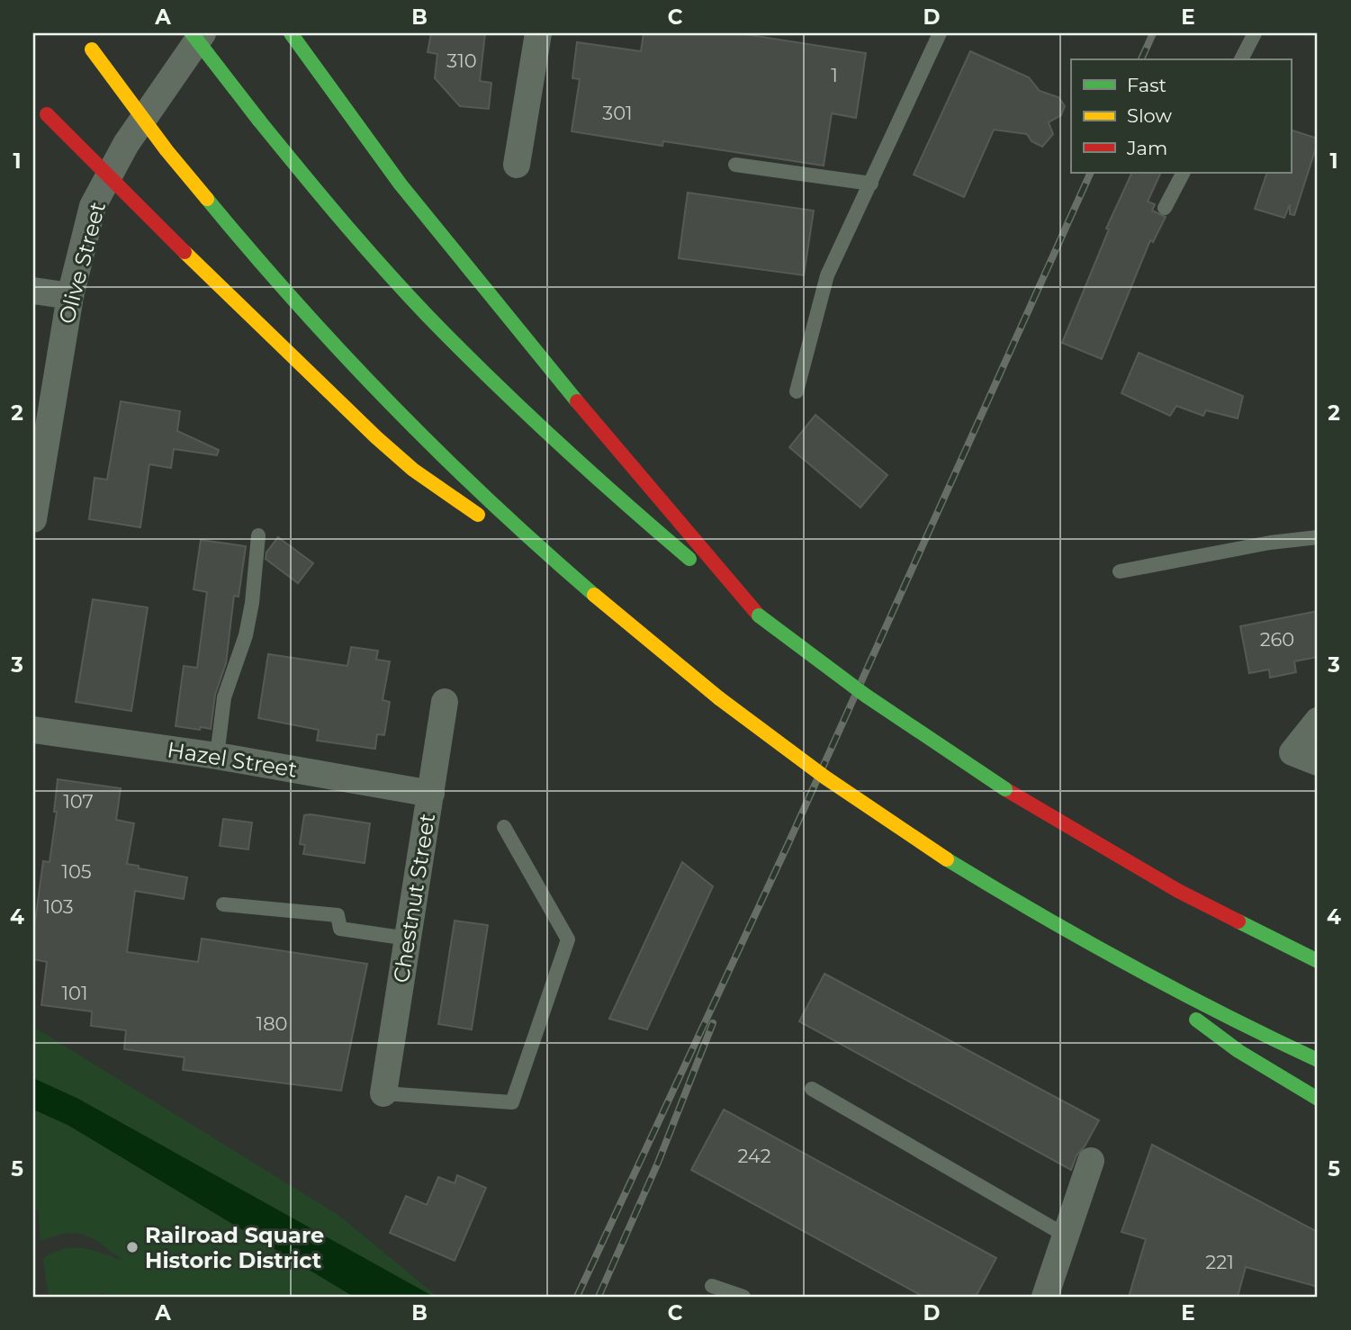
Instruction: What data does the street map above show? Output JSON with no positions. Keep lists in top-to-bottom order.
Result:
{
  "streets": {
    "street": ["Olive Street", "Hazel Street", "Chestnut Street"]
  },
  "crossings": [
    ["Hazel Street", "Chestnut Street"]
  ],
  "places": ["Railroad Square Historic District"],
  "house_numbers": [
    "310",
    "1",
    "301",
    "260",
    "107",
    "105",
    "103",
    "101",
    "180",
    "242",
    "221"
  ],
  "legend": ["Fast", "Slow", "Jam"],
  "grid": {
    "columns": [
      "A",
      "B",
      "C",
      "D",
      "E"
    ],
    "rows": [
      "1",
      "2",
      "3",
      "4",
      "5"
    ]
  }
}
